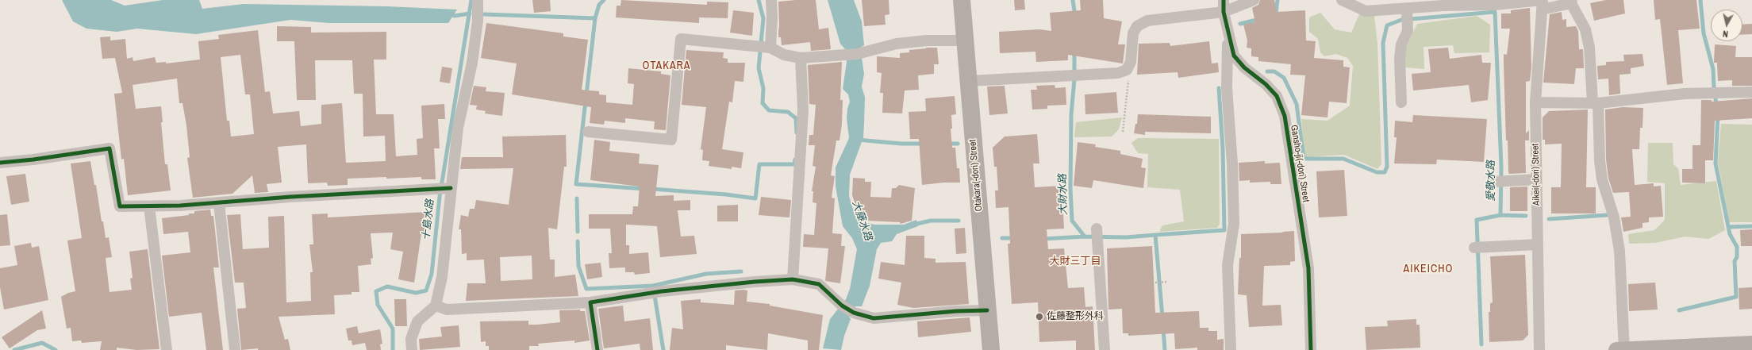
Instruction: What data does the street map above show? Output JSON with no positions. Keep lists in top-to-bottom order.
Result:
{
  "streets": {
    "main road": ["Otakara(-dori) Street"],
    "street": ["Gansho-ji(-dori) Street", "Aikei(-dori) Street"]
  },
  "districts": ["OTAKARA", "大財三丁目", "AIKEICHO"],
  "water": [
    "愛敬水路",
    "大財水路",
    "十島水路",
    "大藤水路"
  ],
  "places": ["佐藤整形外科"],
  "north": "bottom"
}
